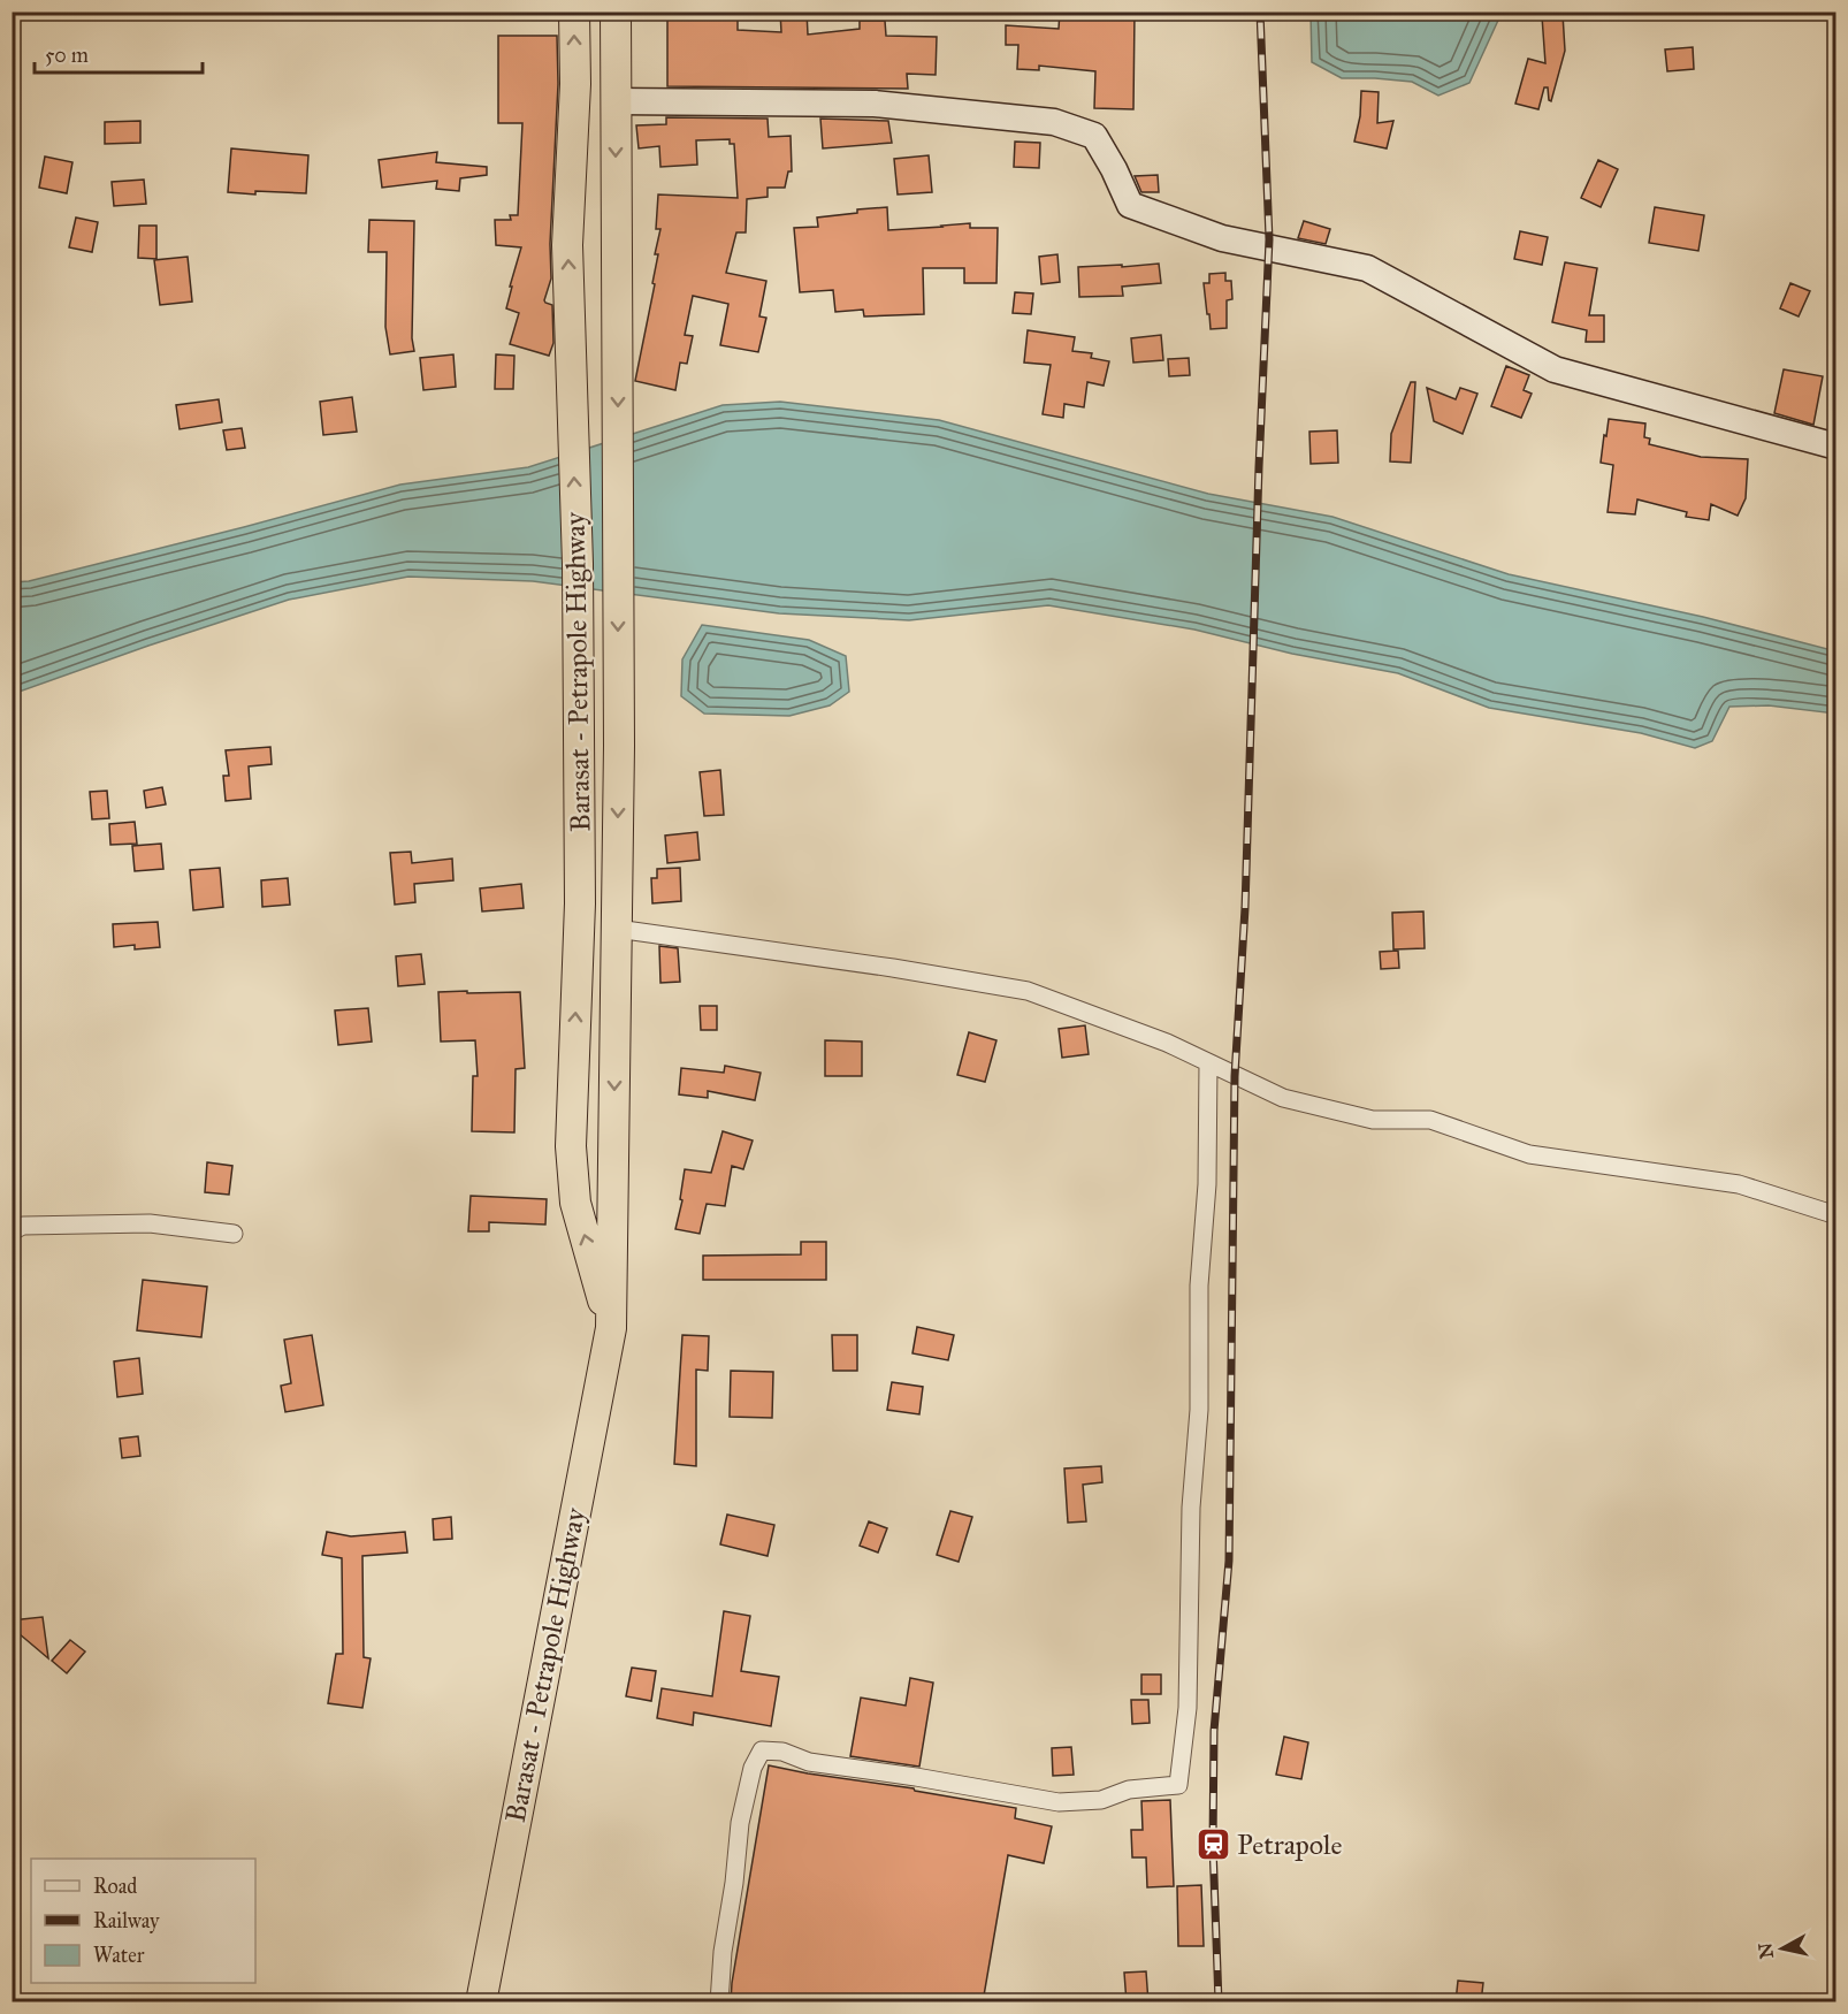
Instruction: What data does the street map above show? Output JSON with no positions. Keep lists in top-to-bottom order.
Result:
{
  "streets": {
    "highway": ["Barasat - Petrapole Highway"]
  },
  "places": {
    "station": ["Petrapole"]
  },
  "legend": ["Road", "Railway", "Water"],
  "scale_bar": "50 m",
  "north": "left"
}
